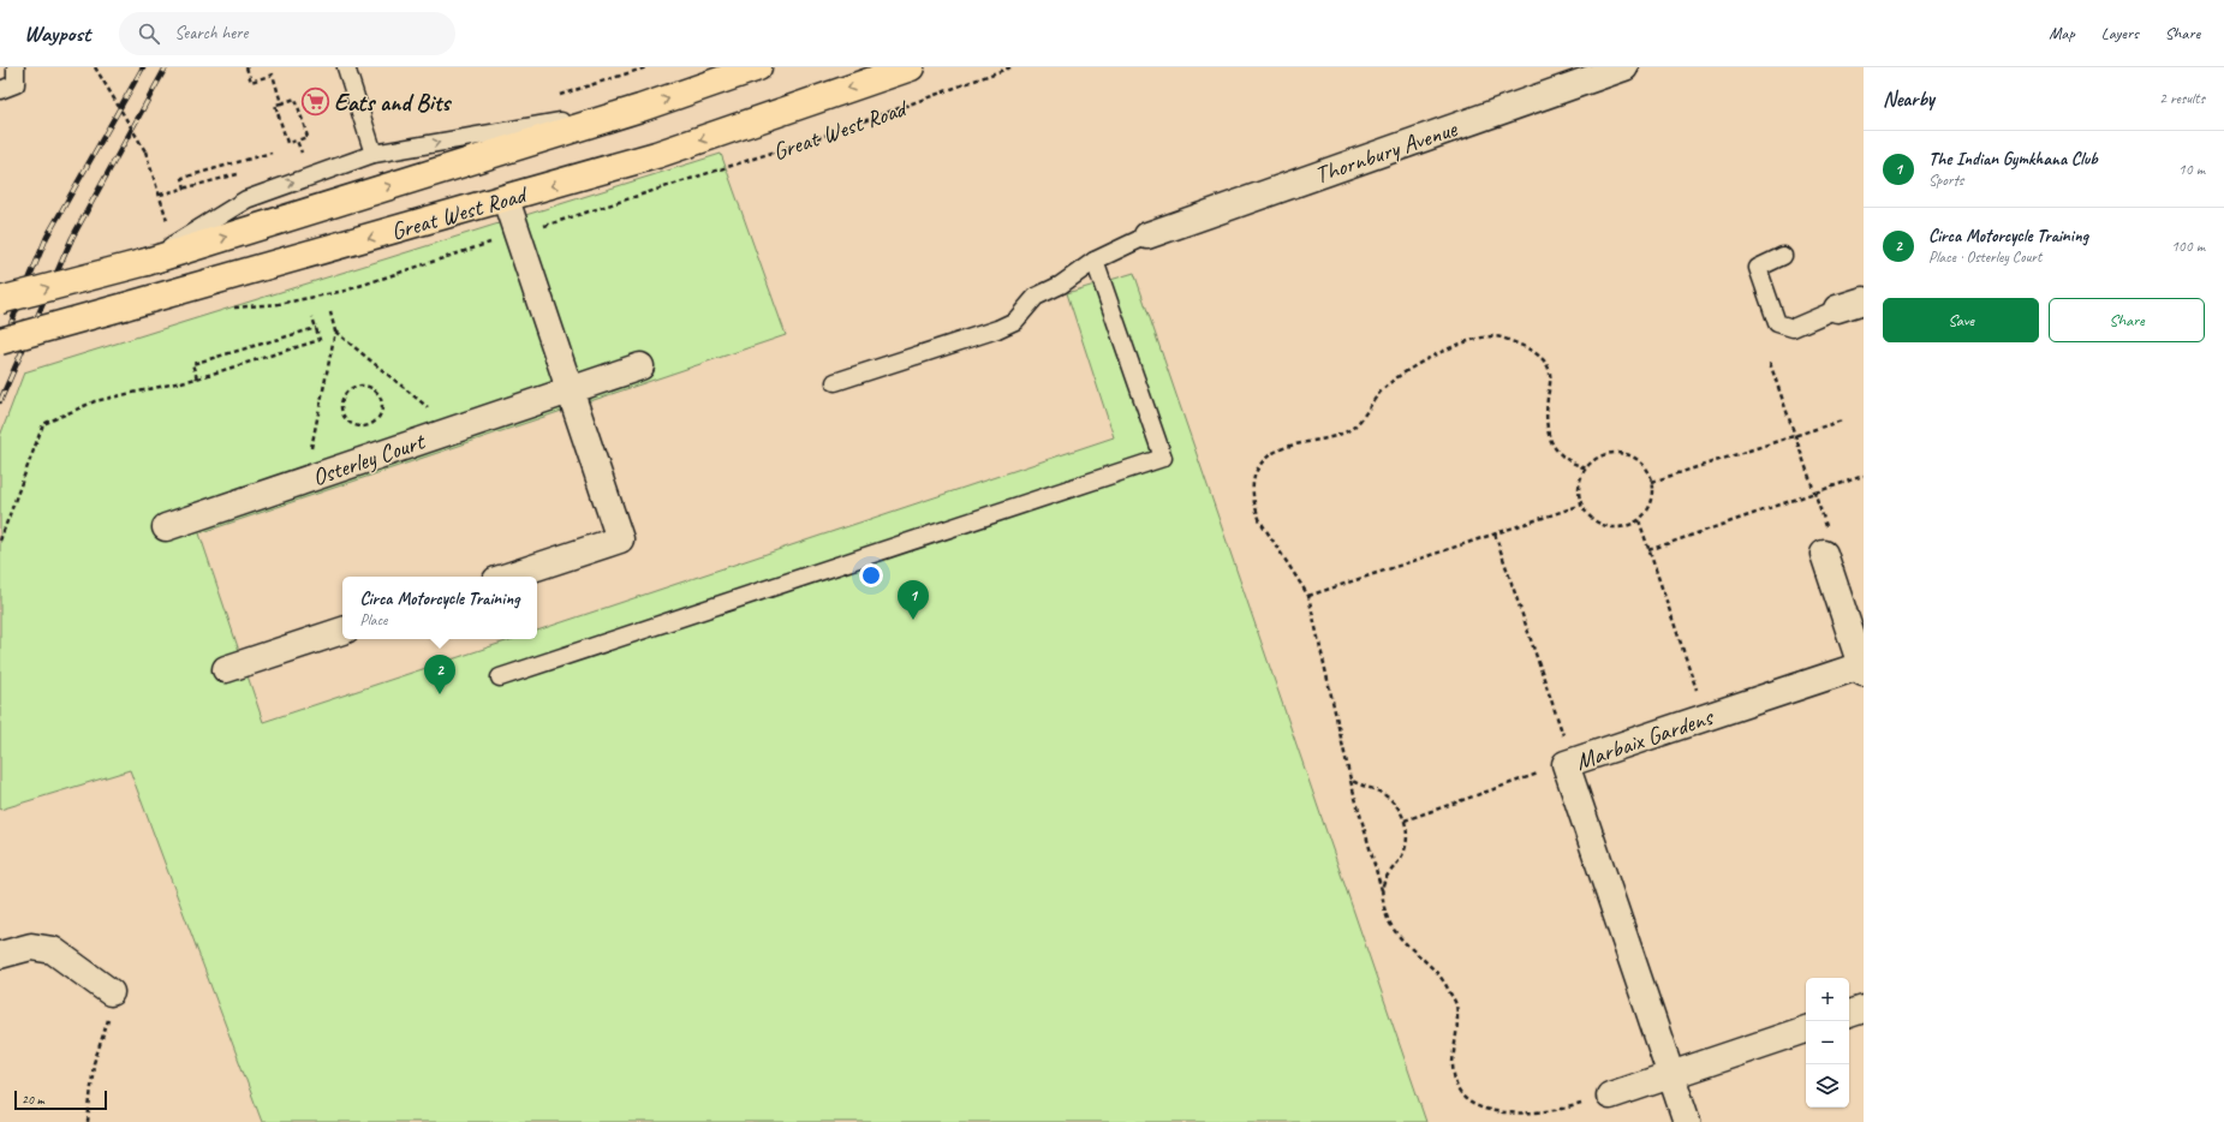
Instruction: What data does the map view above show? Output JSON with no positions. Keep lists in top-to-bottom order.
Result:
{
  "streets": {
    "highway": ["Great West Road"],
    "street": ["Thornbury Avenue", "Osterley Court", "Marbaix Gardens"]
  },
  "places": {
    "supermarket": ["Eats and Bits"]
  },
  "scale_bar": "20 m",
  "page": {
    "header": "Waypost",
    "search": "Search here",
    "nav": ["Map", "Layers", "Share"],
    "heading": ["Nearby", "2 results"],
    "list": [
      {
        "mark": "1",
        "name": "The Indian Gymkhana Club",
        "note": "Sports",
        "value": "10 m"
      },
      {
        "mark": "2",
        "name": "Circa Motorcycle Training",
        "note": "Place · Osterley Court",
        "value": "100 m"
      }
    ],
    "buttons": ["Save", "Share"],
    "popup": ["Circa Motorcycle Training", "Place"],
    "pins": ["1", "2"],
    "map_buttons": ["+", "−"],
    "scale": "20 m"
  }
}
